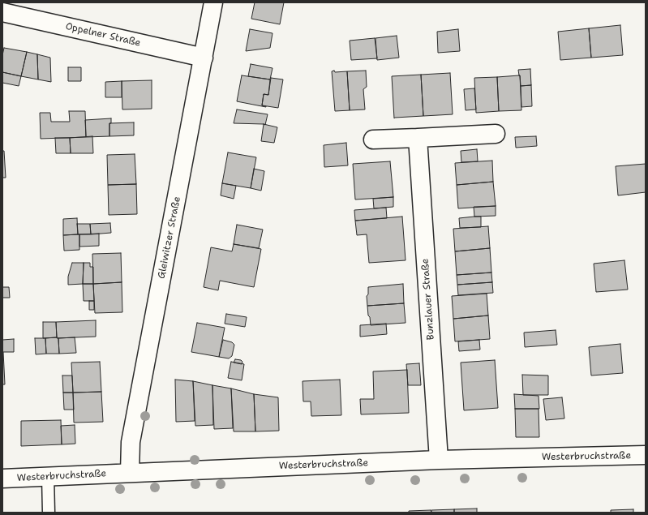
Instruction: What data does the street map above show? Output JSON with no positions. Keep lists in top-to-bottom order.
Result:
{
  "streets": {
    "street": [
      "Oppelner Straße",
      "Gleiwitzer Straße",
      "Bunzlauer Straße",
      "Westerbruchstraße"
    ]
  },
  "crossings": [
    ["Oppelner Straße", "Gleiwitzer Straße"],
    ["Gleiwitzer Straße", "Westerbruchstraße"],
    ["Bunzlauer Straße", "Westerbruchstraße"]
  ]
}
